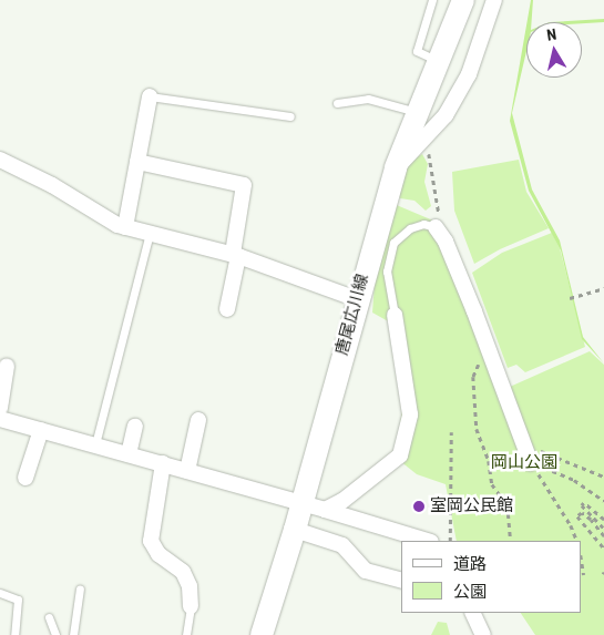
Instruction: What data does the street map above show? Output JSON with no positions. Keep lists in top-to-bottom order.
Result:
{
  "streets": {
    "main road": ["唐尾広川線"]
  },
  "parks": ["岡山公園"],
  "places": ["室岡公民館"],
  "legend": ["道路", "公園"],
  "north": "top"
}
